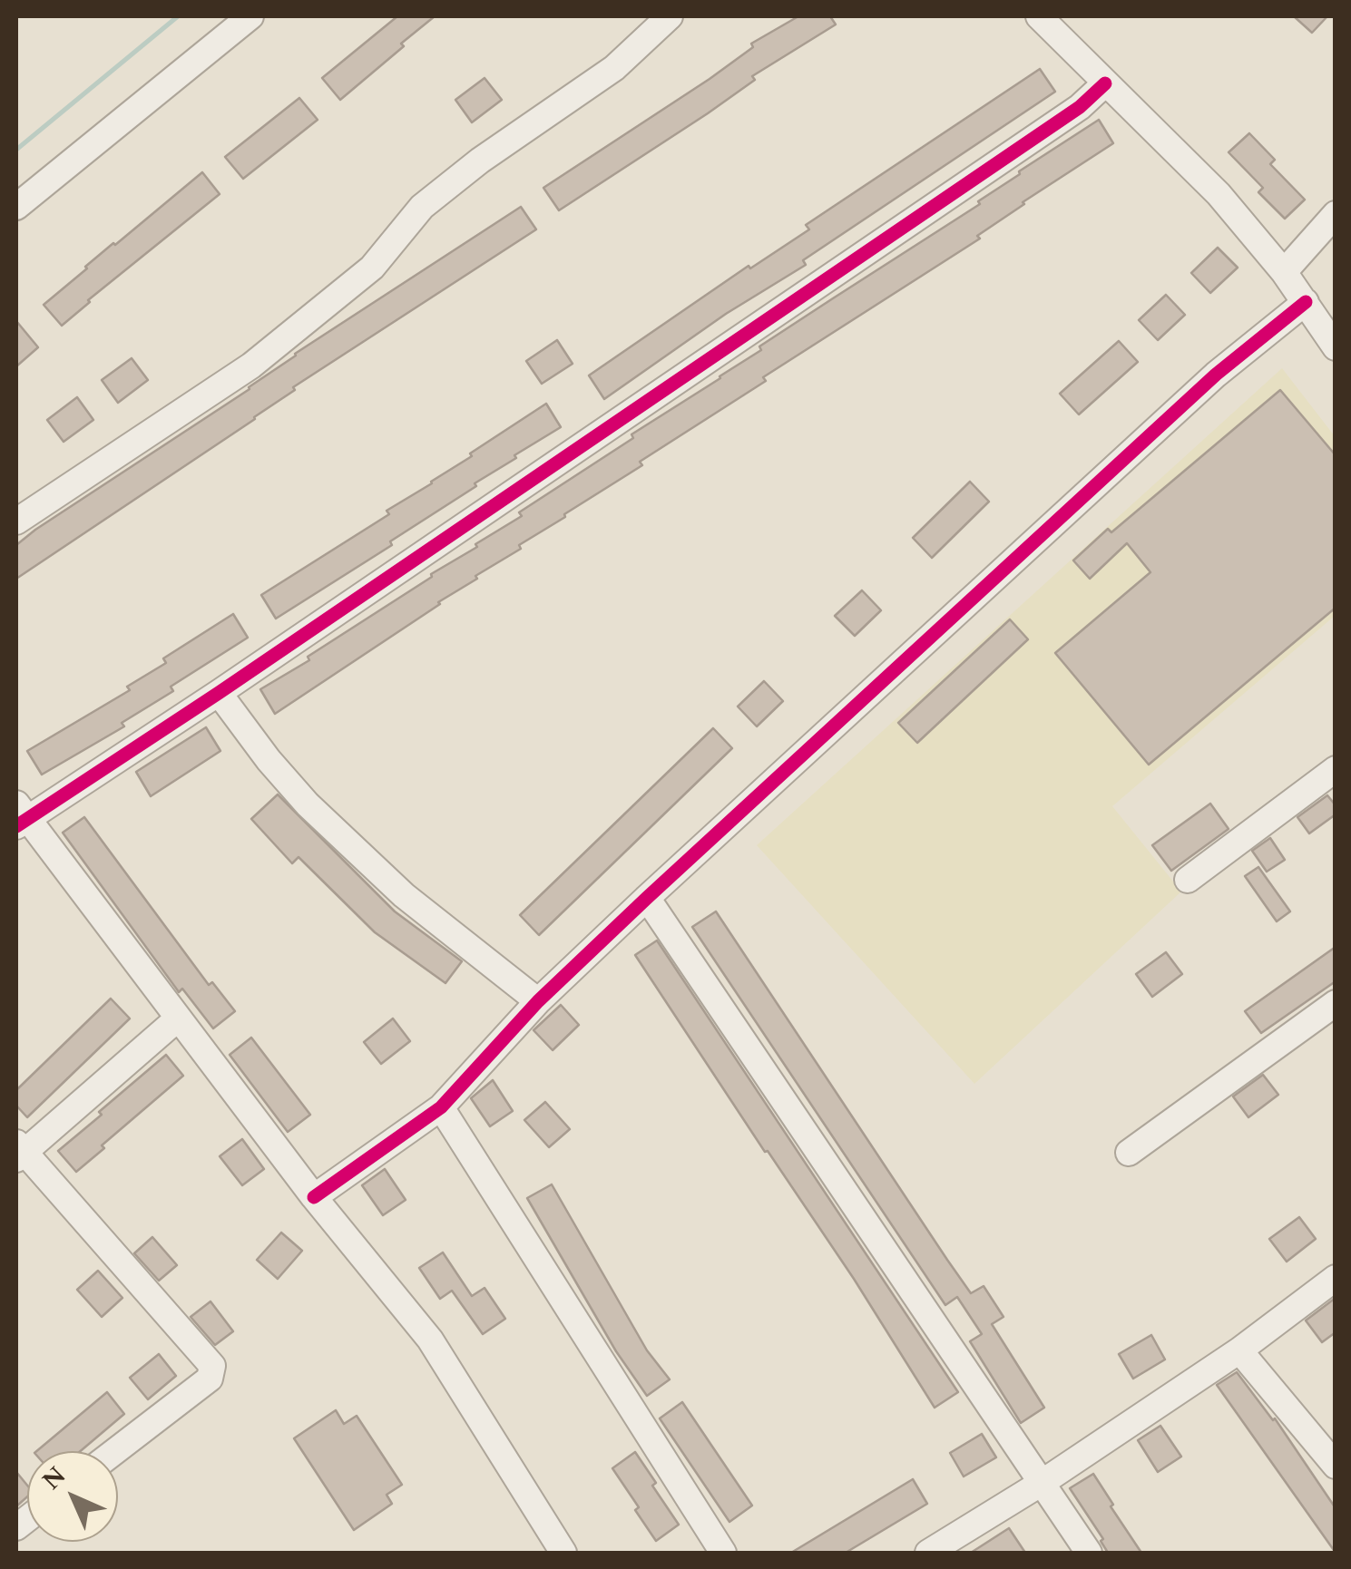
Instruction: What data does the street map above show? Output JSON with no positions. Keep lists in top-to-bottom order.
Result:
{
  "north": "top left"
}
